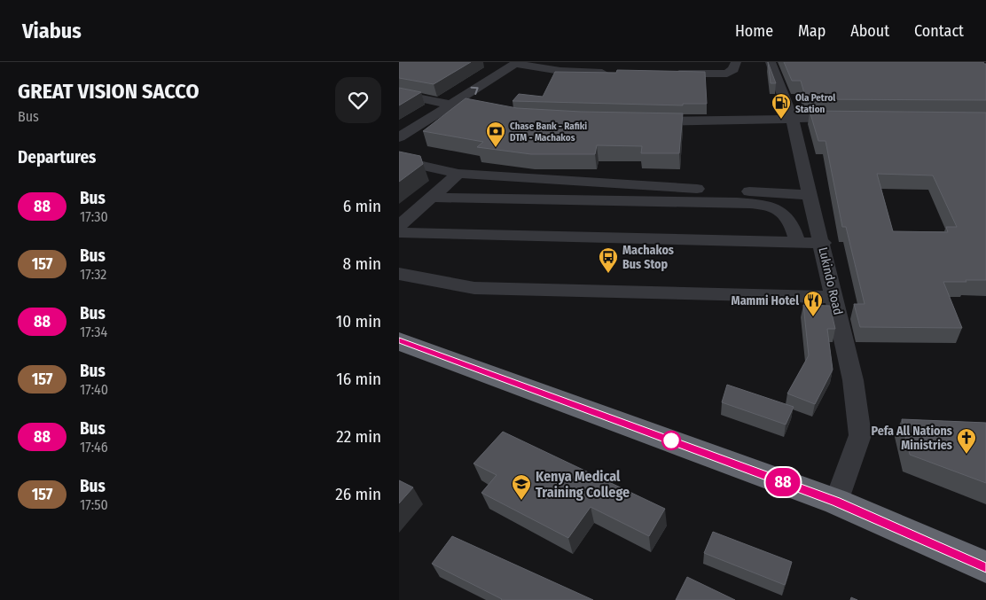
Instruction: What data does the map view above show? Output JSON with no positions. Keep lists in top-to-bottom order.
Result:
{
  "streets": {
    "street": ["Lukindo Road"]
  },
  "places": {
    "fuel station": ["Ola Petrol Station"],
    "bank": ["Chase Bank - Rafiki DTM - Machakos"],
    "bus stop": ["Machakos Bus Stop"],
    "restaurant": ["Mammi Hotel"],
    "church": ["Pefa All Nations Ministries"],
    "school or university": ["Kenya Medical Training College"]
  },
  "lines": ["bus line 88"],
  "page": {
    "header": "Viabus",
    "nav": [
      "Home",
      "Map",
      "About",
      "Contact"
    ],
    "heading": [
      ["GREAT VISION SACCO", "Bus"],
      "Departures"
    ],
    "on_map": "88",
    "list": [
      {
        "mark": "88",
        "name": "Bus",
        "note": "17:30",
        "value": "6 min"
      },
      {
        "mark": "157",
        "name": "Bus",
        "note": "17:32",
        "value": "8 min"
      },
      {
        "mark": "88",
        "name": "Bus",
        "note": "17:34",
        "value": "10 min"
      },
      {
        "mark": "157",
        "name": "Bus",
        "note": "17:40",
        "value": "16 min"
      },
      {
        "mark": "88",
        "name": "Bus",
        "note": "17:46",
        "value": "22 min"
      },
      {
        "mark": "157",
        "name": "Bus",
        "note": "17:50",
        "value": "26 min"
      }
    ]
  }
}
